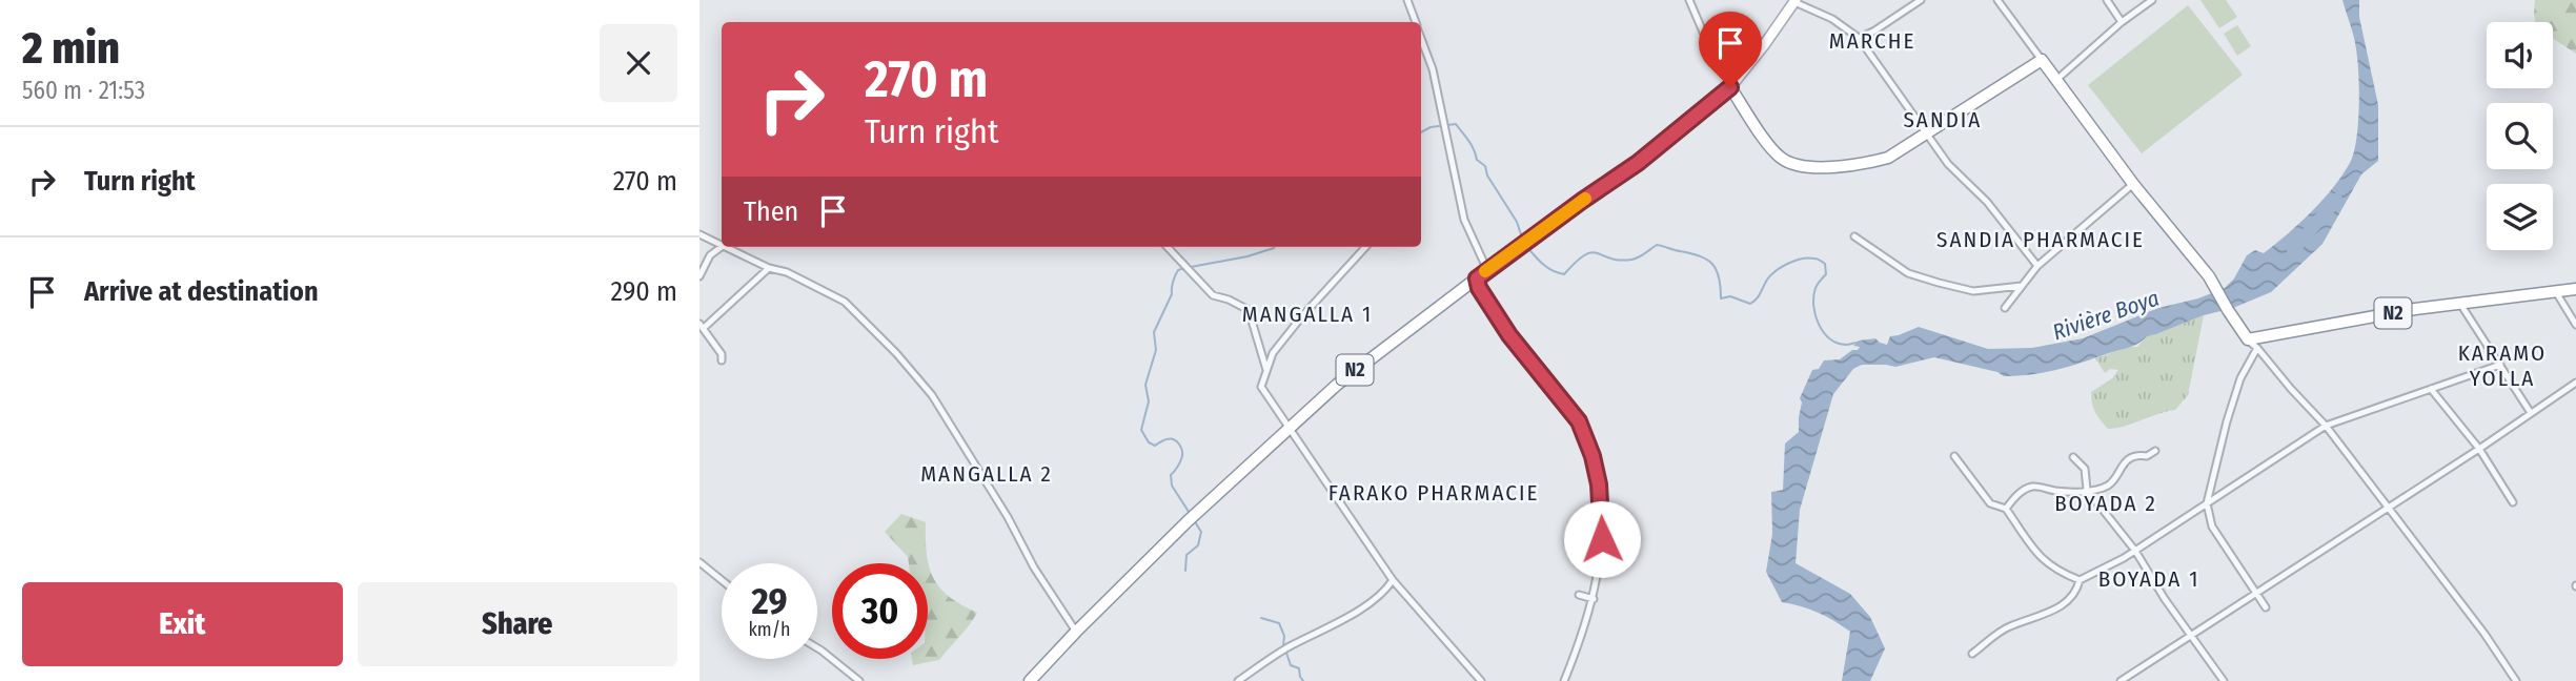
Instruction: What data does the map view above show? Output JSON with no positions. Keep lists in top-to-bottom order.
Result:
{
  "streets": {
    "highway": ["N2"]
  },
  "districts": [
    "MARCHE",
    "SANDIA",
    "SANDIA PHARMACIE",
    "MANGALLA 1",
    "KARAMO YOLLA",
    "MANGALLA 2",
    "FARAKO PHARMACIE",
    "BOYADA 2",
    "BOYADA 1"
  ],
  "water": ["Rivière Boya"],
  "page": {
    "heading": ["2 min", "560 m · 21:53"],
    "turn": ["270 m", "Turn right"],
    "list": [
      {
        "name": "Turn right",
        "value": "270 m"
      },
      {
        "name": "Arrive at destination",
        "value": "290 m"
      }
    ],
    "then": "Then",
    "speed": "29 km/h",
    "limit": "30",
    "buttons": ["Exit", "Share"]
  }
}
